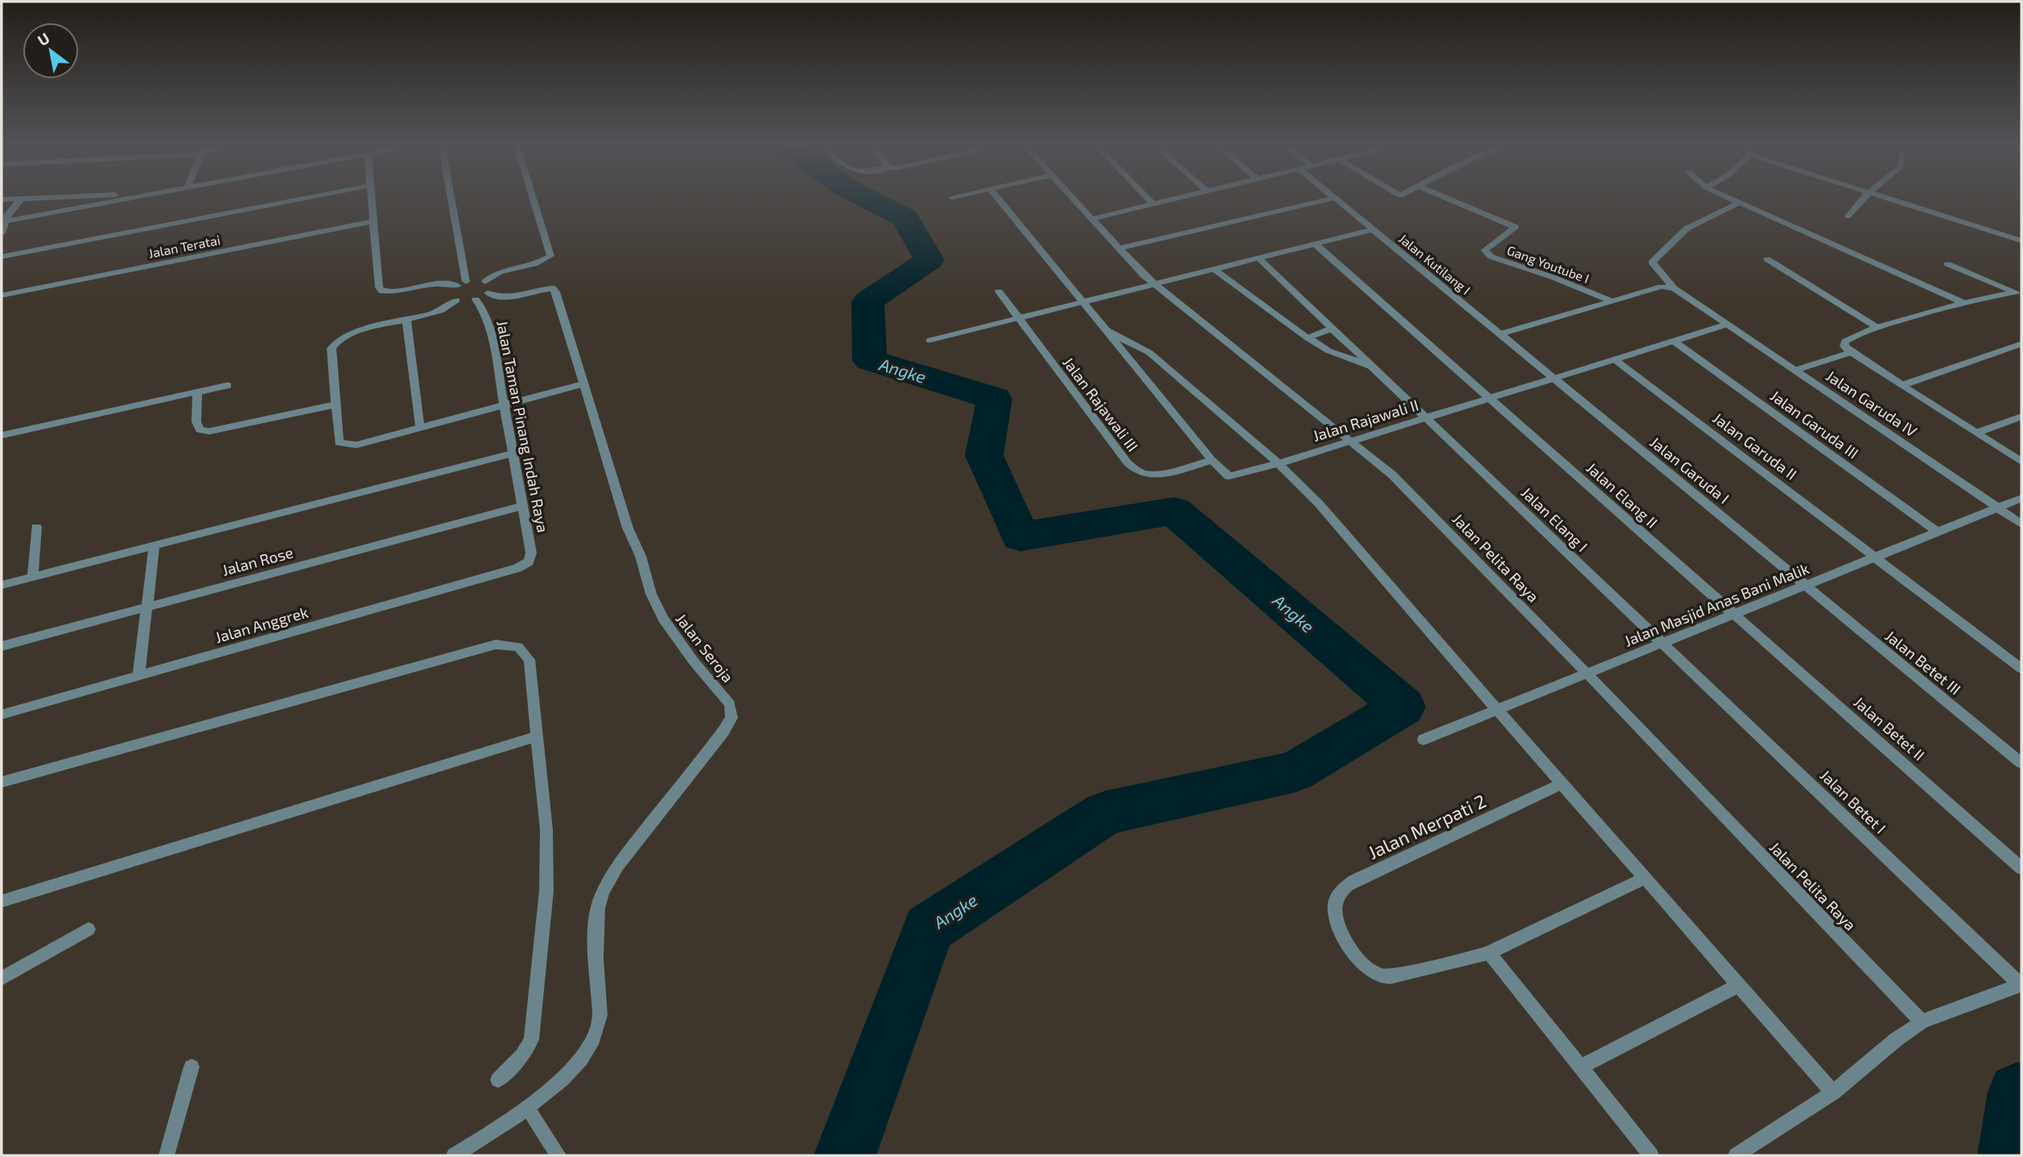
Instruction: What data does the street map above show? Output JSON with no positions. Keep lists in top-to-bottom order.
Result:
{
  "streets": {
    "street": [
      "Jalan Teratai",
      "Jalan Kutilang I",
      "Gang Youtube I",
      "Jalan Garuda IV",
      "Jalan Rajawali III",
      "Jalan Rajawali II",
      "Jalan Garuda III",
      "Jalan Taman Pinang Indah Raya",
      "Jalan Garuda II",
      "Jalan Garuda I",
      "Jalan Elang II",
      "Jalan Elang I",
      "Jalan Pelita Raya",
      "Jalan Rose",
      "Jalan Masjid Anas Bani Malik",
      "Jalan Anggrek",
      "Jalan Seroja",
      "Jalan Betet III",
      "Jalan Betet II",
      "Jalan Betet I",
      "Jalan Merpati 2"
    ]
  },
  "crossings": [
    ["Jalan Kutilang I", "Jalan Rajawali II"],
    ["Jalan Kutilang I", "Jalan Garuda I"],
    ["Jalan Garuda IV", "Jalan Rajawali II"],
    ["Jalan Garuda IV", "Jalan Masjid Anas Bani Malik"],
    ["Jalan Rajawali III", "Jalan Rajawali II"],
    ["Jalan Rajawali II", "Jalan Garuda III"],
    ["Jalan Rajawali II", "Jalan Garuda II"],
    ["Jalan Rajawali II", "Jalan Garuda I"],
    ["Jalan Rajawali II", "Jalan Elang II"],
    ["Jalan Rajawali II", "Jalan Elang I"],
    ["Jalan Rajawali II", "Jalan Pelita Raya"],
    ["Jalan Garuda III", "Jalan Masjid Anas Bani Malik"],
    ["Jalan Taman Pinang Indah Raya", "Jalan Rose"],
    ["Jalan Taman Pinang Indah Raya", "Jalan Anggrek"],
    ["Jalan Garuda II", "Jalan Masjid Anas Bani Malik"],
    ["Jalan Garuda I", "Jalan Masjid Anas Bani Malik"],
    ["Jalan Garuda I", "Jalan Betet III"],
    ["Jalan Elang II", "Jalan Masjid Anas Bani Malik"],
    ["Jalan Elang II", "Jalan Betet II"],
    ["Jalan Elang I", "Jalan Masjid Anas Bani Malik"],
    ["Jalan Elang I", "Jalan Betet I"],
    ["Jalan Pelita Raya", "Jalan Masjid Anas Bani Malik"],
    ["Jalan Masjid Anas Bani Malik", "Jalan Betet III"],
    ["Jalan Masjid Anas Bani Malik", "Jalan Betet II"],
    ["Jalan Masjid Anas Bani Malik", "Jalan Betet I"]
  ],
  "water": ["Angke"],
  "north": "top left"
}
